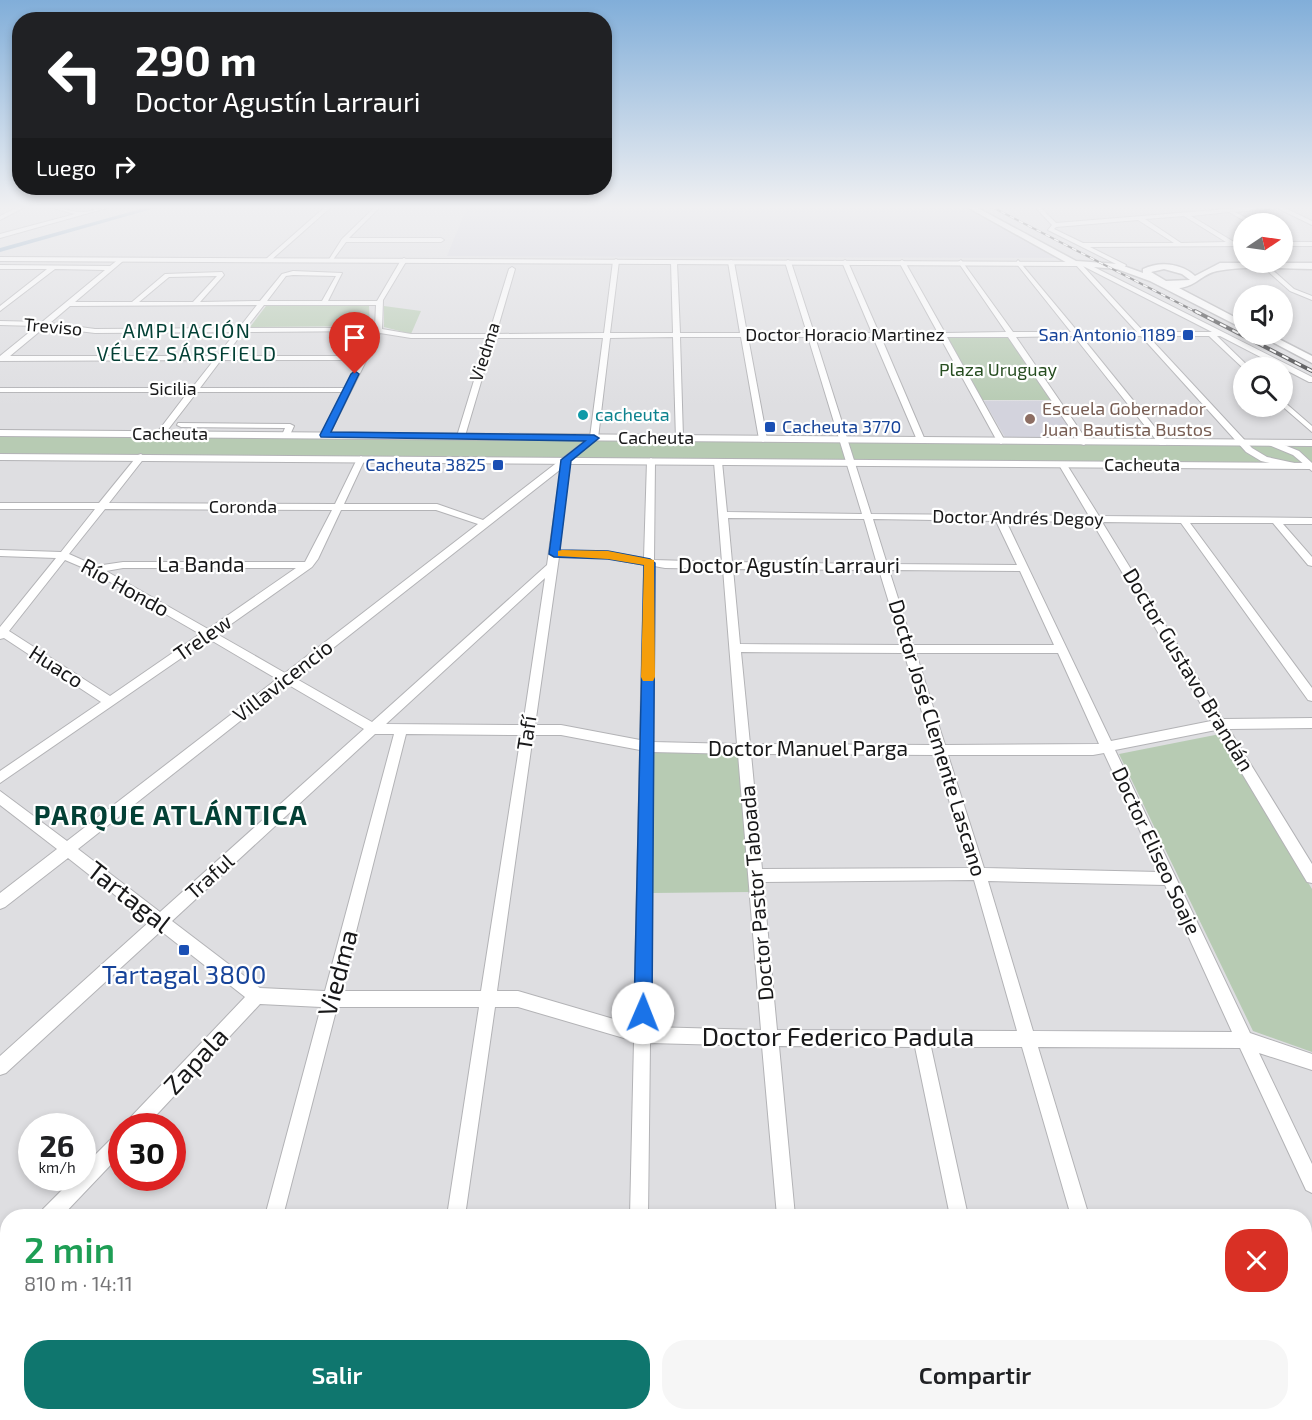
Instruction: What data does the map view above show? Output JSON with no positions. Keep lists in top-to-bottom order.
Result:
{
  "streets": {
    "street": [
      "Treviso",
      "Doctor Horacio Martinez",
      "Viedma",
      "Sicilia",
      "Cacheuta",
      "Coronda",
      "Doctor Andrés Degoy",
      "La Banda",
      "Doctor Agustín Larrauri",
      "Río Hondo",
      "Trelew",
      "Huaco",
      "Doctor Gustavo Brandán",
      "Villavicencio",
      "Tafí",
      "Doctor José Clemente Lascano",
      "Doctor Manuel Parga",
      "Doctor Eliseo Soaje",
      "Traful",
      "Doctor Pastor Taboada",
      "Tartagal",
      "Doctor Federico Padula",
      "Zapala"
    ]
  },
  "crossings": [
    ["Treviso", "Doctor Horacio Martinez"],
    ["Doctor Horacio Martinez", "Viedma"],
    ["Doctor Horacio Martinez", "Doctor José Clemente Lascano"],
    ["Viedma", "Cacheuta"],
    ["Viedma", "Doctor Manuel Parga"],
    ["Viedma", "Doctor Federico Padula"],
    ["Cacheuta", "Trelew"],
    ["Cacheuta", "Doctor Gustavo Brandán"],
    ["Cacheuta", "Villavicencio"],
    ["Cacheuta", "Tafí"],
    ["Cacheuta", "Doctor José Clemente Lascano"],
    ["Cacheuta", "Doctor Pastor Taboada"],
    ["Coronda", "Trelew"],
    ["Coronda", "Villavicencio"],
    ["Doctor Andrés Degoy", "Doctor Gustavo Brandán"],
    ["Doctor Andrés Degoy", "Doctor José Clemente Lascano"],
    ["Doctor Andrés Degoy", "Doctor Eliseo Soaje"],
    ["Doctor Andrés Degoy", "Doctor Pastor Taboada"],
    ["La Banda", "Río Hondo"],
    ["La Banda", "Trelew"],
    ["Doctor Agustín Larrauri", "Tafí"],
    ["Doctor Agustín Larrauri", "Doctor José Clemente Lascano"],
    ["Doctor Agustín Larrauri", "Doctor Eliseo Soaje"],
    ["Doctor Agustín Larrauri", "Doctor Pastor Taboada"],
    ["Río Hondo", "Trelew"],
    ["Río Hondo", "Villavicencio"],
    ["Río Hondo", "Doctor Manuel Parga"],
    ["Río Hondo", "Traful"],
    ["Trelew", "Huaco"],
    ["Doctor Gustavo Brandán", "Doctor Manuel Parga"],
    ["Villavicencio", "Tafí"],
    ["Villavicencio", "Tartagal"],
    ["Tafí", "Doctor Manuel Parga"],
    ["Tafí", "Traful"],
    ["Tafí", "Doctor Federico Padula"],
    ["Doctor José Clemente Lascano", "Doctor Manuel Parga"],
    ["Doctor José Clemente Lascano", "Doctor Federico Padula"],
    ["Doctor Manuel Parga", "Doctor Eliseo Soaje"],
    ["Doctor Manuel Parga", "Traful"],
    ["Doctor Manuel Parga", "Doctor Pastor Taboada"],
    ["Doctor Eliseo Soaje", "Doctor Federico Padula"],
    ["Traful", "Tartagal"],
    ["Doctor Pastor Taboada", "Doctor Federico Padula"],
    ["Tartagal", "Doctor Federico Padula"],
    ["Tartagal", "Zapala"],
    ["Doctor Federico Padula", "Zapala"]
  ],
  "districts": ["AMPLIACIÓN VÉLEZ SÁRSFIELD", "PARQUE ATLÁNTICA"],
  "parks": ["Plaza Uruguay"],
  "places": {
    "transit": [
      "San Antonio 1189",
      "Cacheuta 3770",
      "Cacheuta 3825",
      "Tartagal 3800"
    ],
    "other": ["cacheuta", "Escuela Gobernador Juan Bautista Bustos"]
  },
  "north": "right",
  "page": {
    "turn": ["290 m", "Doctor Agustín Larrauri"],
    "then": "Luego",
    "speed": "26 km/h",
    "limit": "30",
    "heading": ["2 min", "810 m · 14:11"],
    "buttons": ["Salir", "Compartir"]
  }
}
